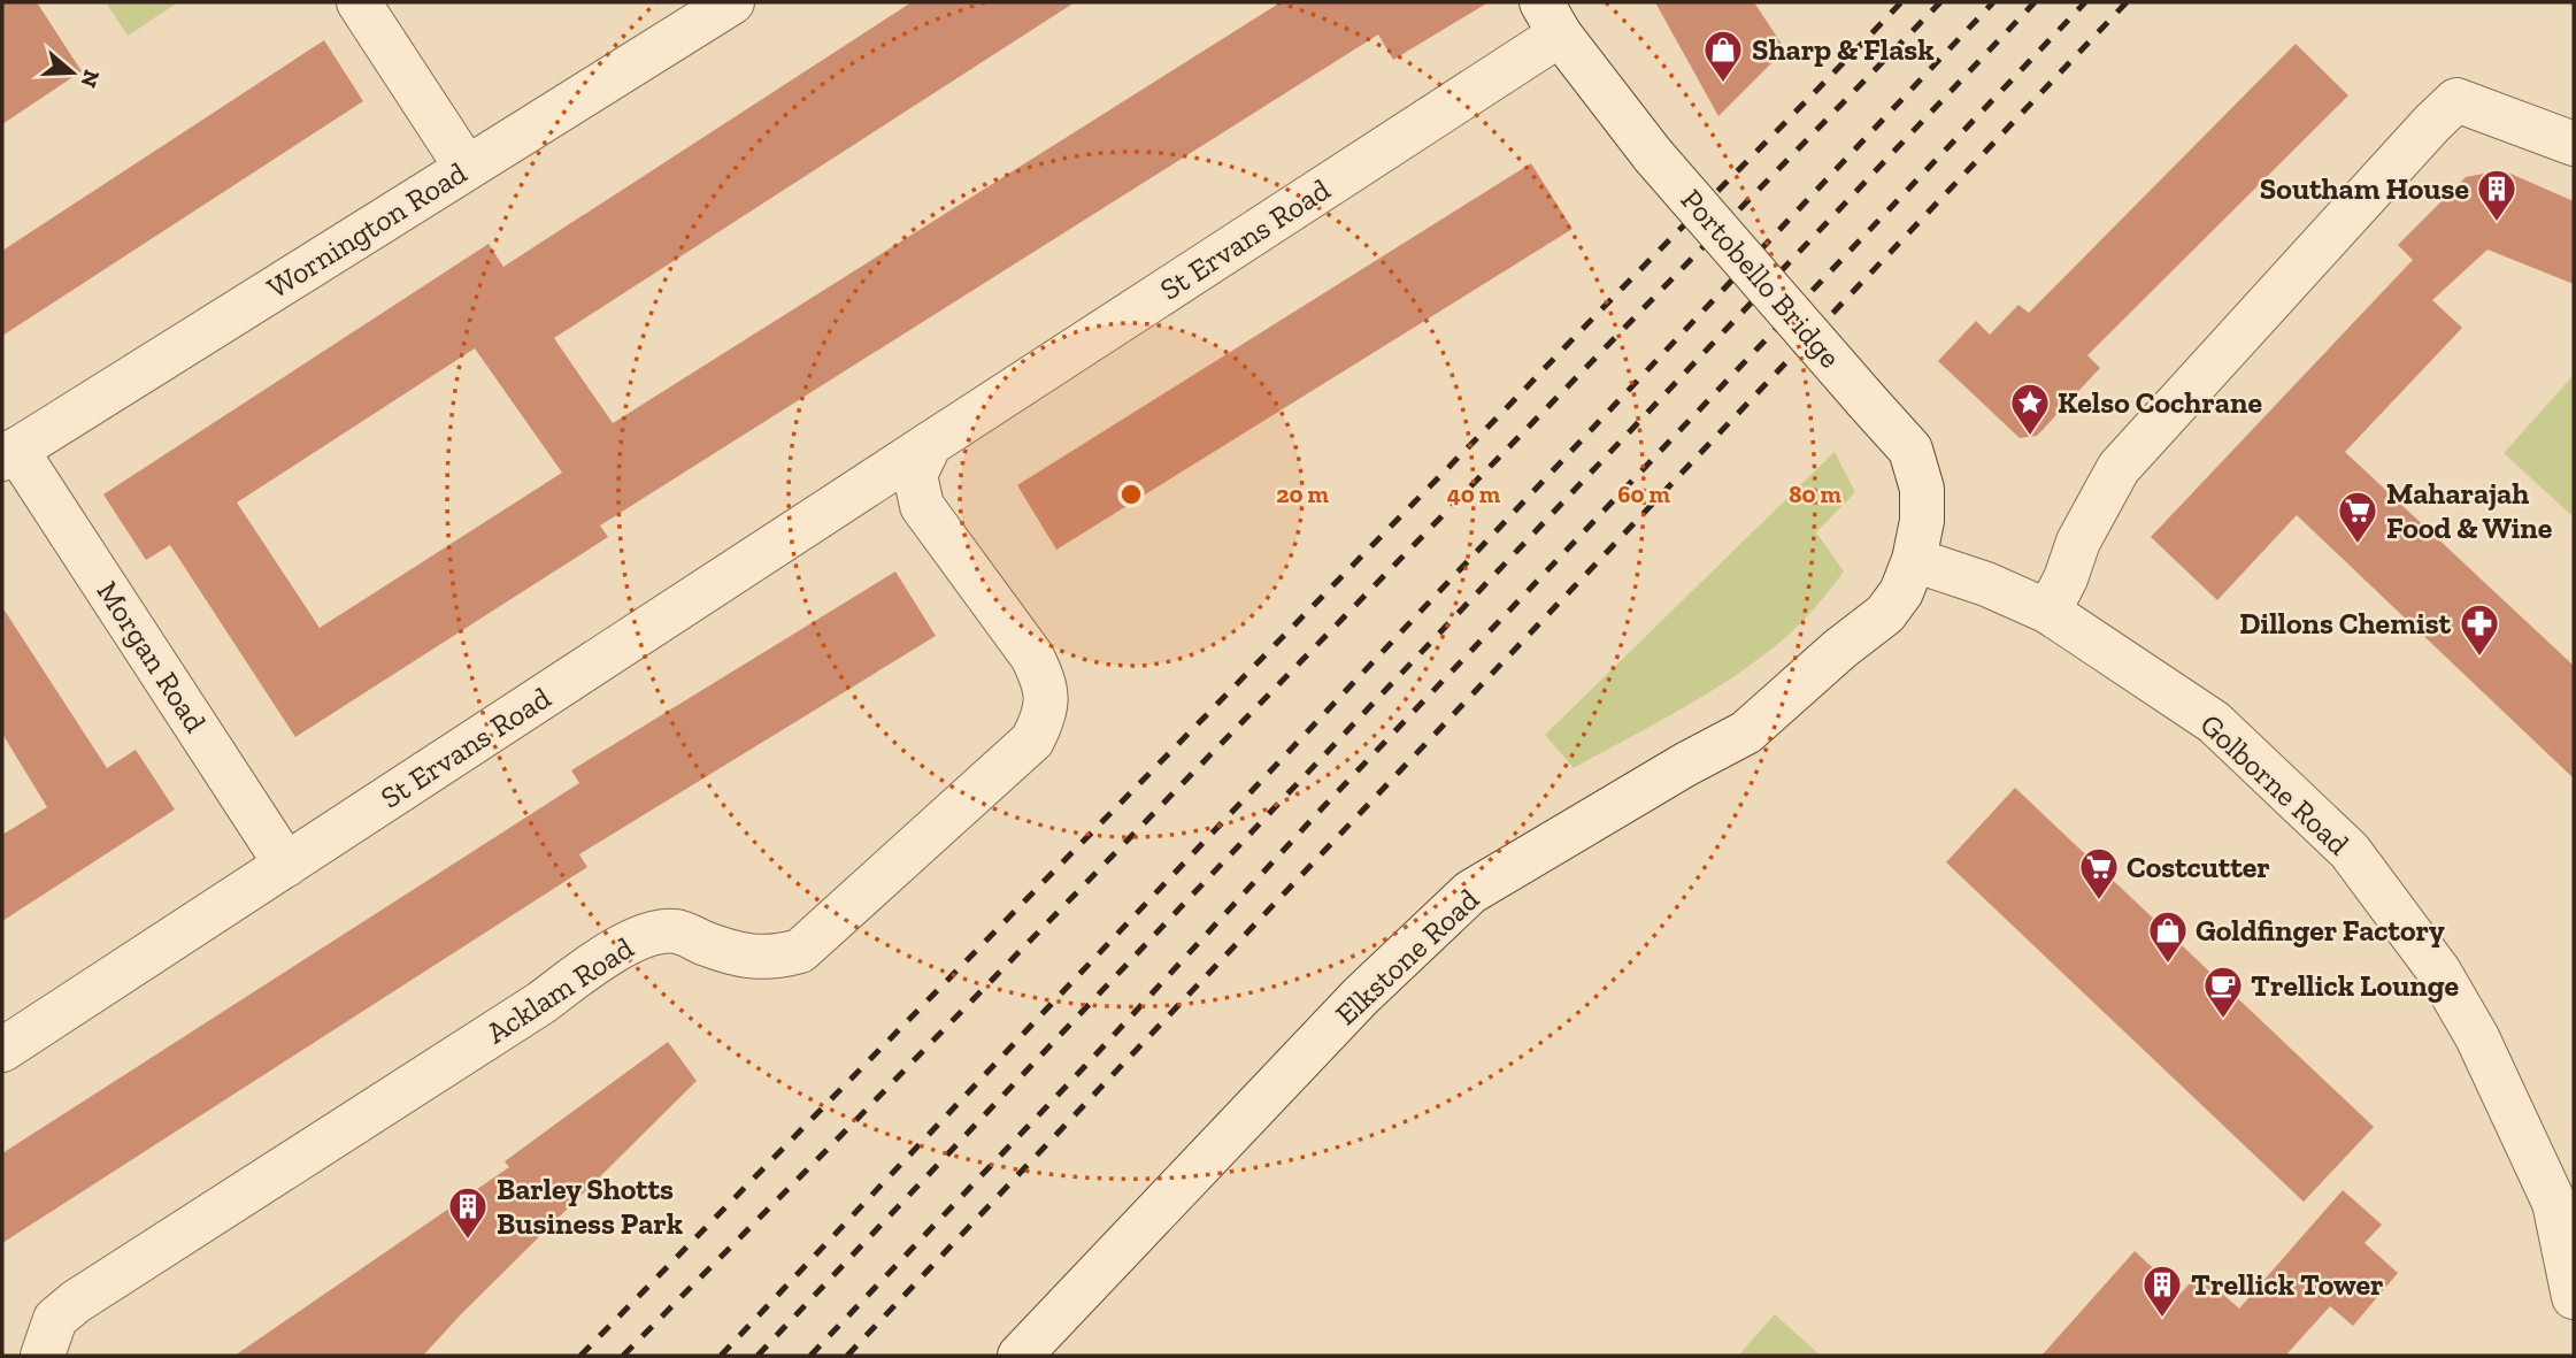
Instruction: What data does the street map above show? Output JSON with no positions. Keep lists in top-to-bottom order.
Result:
{
  "streets": {
    "street": [
      "Wornington Road",
      "St Ervans Road",
      "Portobello Bridge",
      "Morgan Road",
      "Golborne Road",
      "Elkstone Road",
      "Acklam Road"
    ]
  },
  "crossings": [
    ["Wornington Road", "Morgan Road"],
    ["St Ervans Road", "Portobello Bridge"],
    ["St Ervans Road", "Morgan Road"],
    ["St Ervans Road", "Acklam Road"],
    ["Portobello Bridge", "Golborne Road"],
    ["Portobello Bridge", "Elkstone Road"],
    ["Golborne Road", "Elkstone Road"]
  ],
  "places": {
    "shop": ["Sharp & Flask", "Goldfinger Factory"],
    "building": ["Southam House", "Barley Shotts Business Park", "Trellick Tower"],
    "place": ["Kelso Cochrane"],
    "supermarket": ["Maharajah Food & Wine", "Costcutter"],
    "pharmacy": ["Dillons Chemist"],
    "cafe": ["Trellick Lounge"]
  },
  "north": "right",
  "rings": [
    "20 m",
    "40 m",
    "60 m",
    "80 m"
  ]
}
